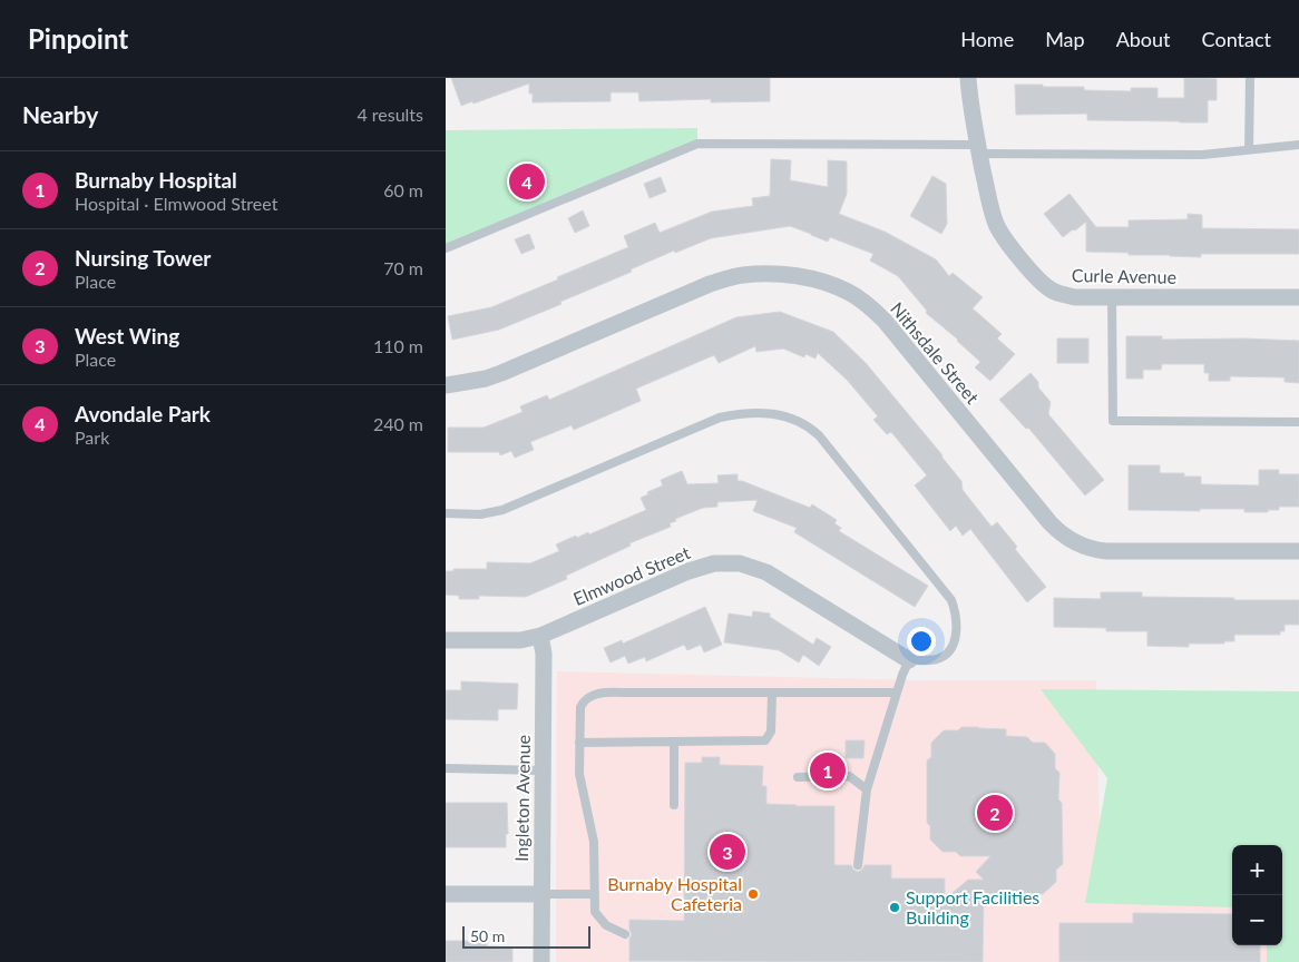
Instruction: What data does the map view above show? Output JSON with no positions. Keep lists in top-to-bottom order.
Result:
{
  "streets": {
    "street": [
      "Curle Avenue",
      "Nithsdale Street",
      "Elmwood Street",
      "Ingleton Avenue"
    ]
  },
  "crossings": [
    ["Elmwood Street", "Ingleton Avenue"]
  ],
  "places": ["Burnaby Hospital Cafeteria", "Support Facilities Building"],
  "scale_bar": "50 m",
  "page": {
    "header": "Pinpoint",
    "nav": [
      "Home",
      "Map",
      "About",
      "Contact"
    ],
    "heading": ["Nearby", "4 results"],
    "list": [
      {
        "mark": "1",
        "name": "Burnaby Hospital",
        "note": "Hospital · Elmwood Street",
        "value": "60 m"
      },
      {
        "mark": "2",
        "name": "Nursing Tower",
        "note": "Place",
        "value": "70 m"
      },
      {
        "mark": "3",
        "name": "West Wing",
        "note": "Place",
        "value": "110 m"
      },
      {
        "mark": "4",
        "name": "Avondale Park",
        "note": "Park",
        "value": "240 m"
      }
    ],
    "pins": [
      "4",
      "1",
      "2",
      "3"
    ],
    "map_buttons": ["+", "−"],
    "scale": "50 m"
  }
}
